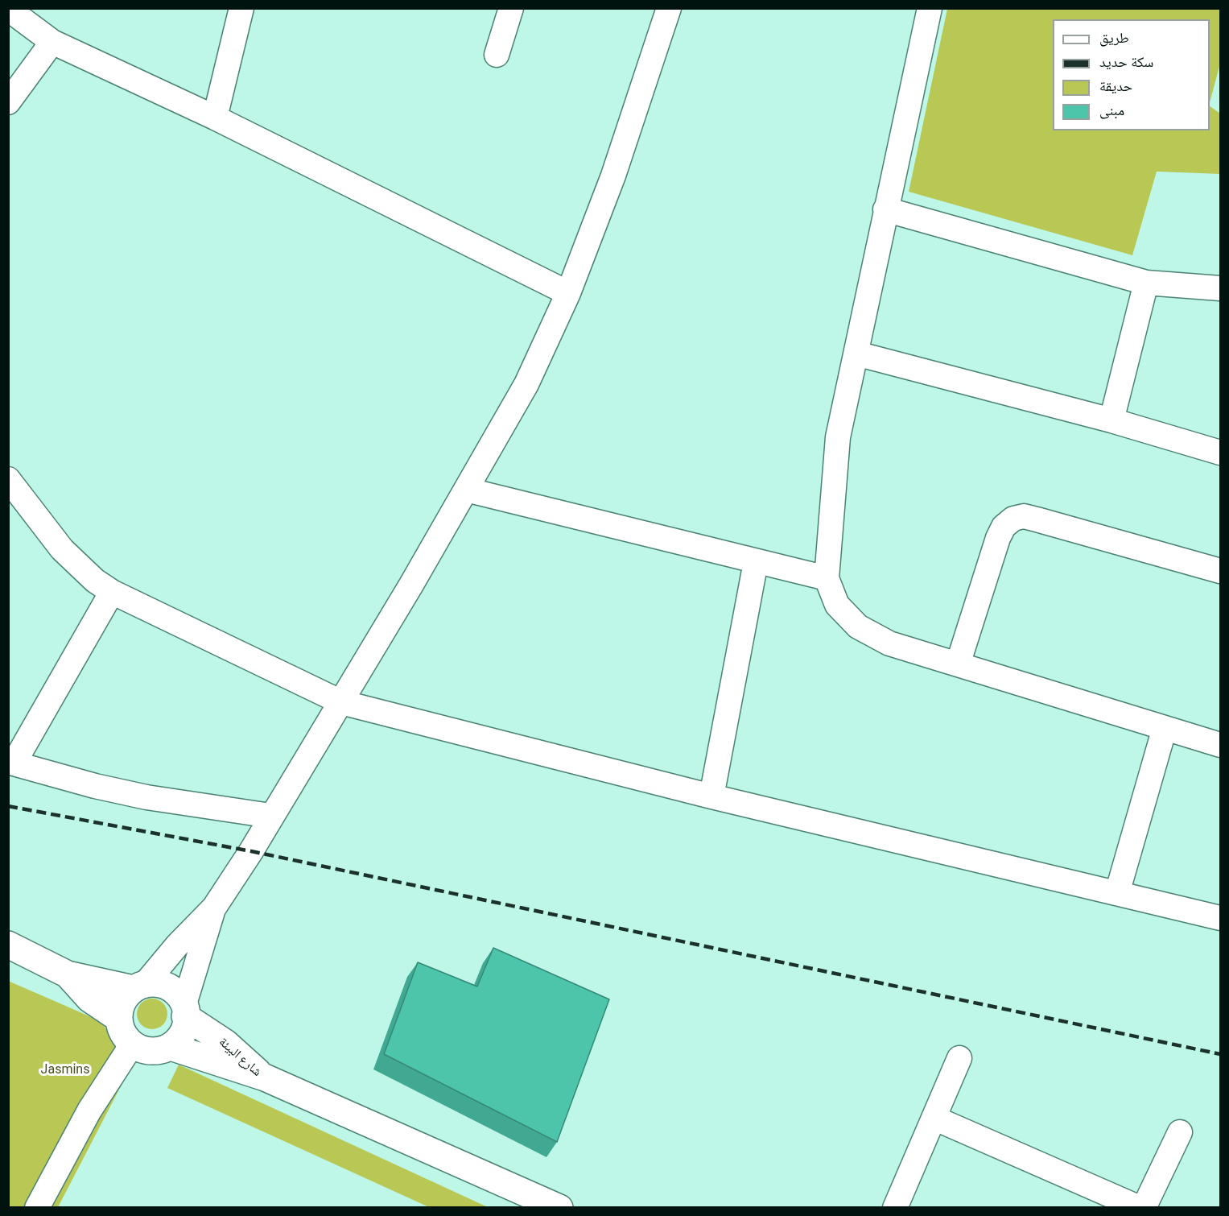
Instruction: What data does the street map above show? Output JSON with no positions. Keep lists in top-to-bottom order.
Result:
{
  "streets": {
    "main road": ["شارع البيئة"]
  },
  "parks": ["Jasmins"],
  "legend": [
    "طريق",
    "سكة حديد",
    "حديقة",
    "مبنى"
  ]
}
